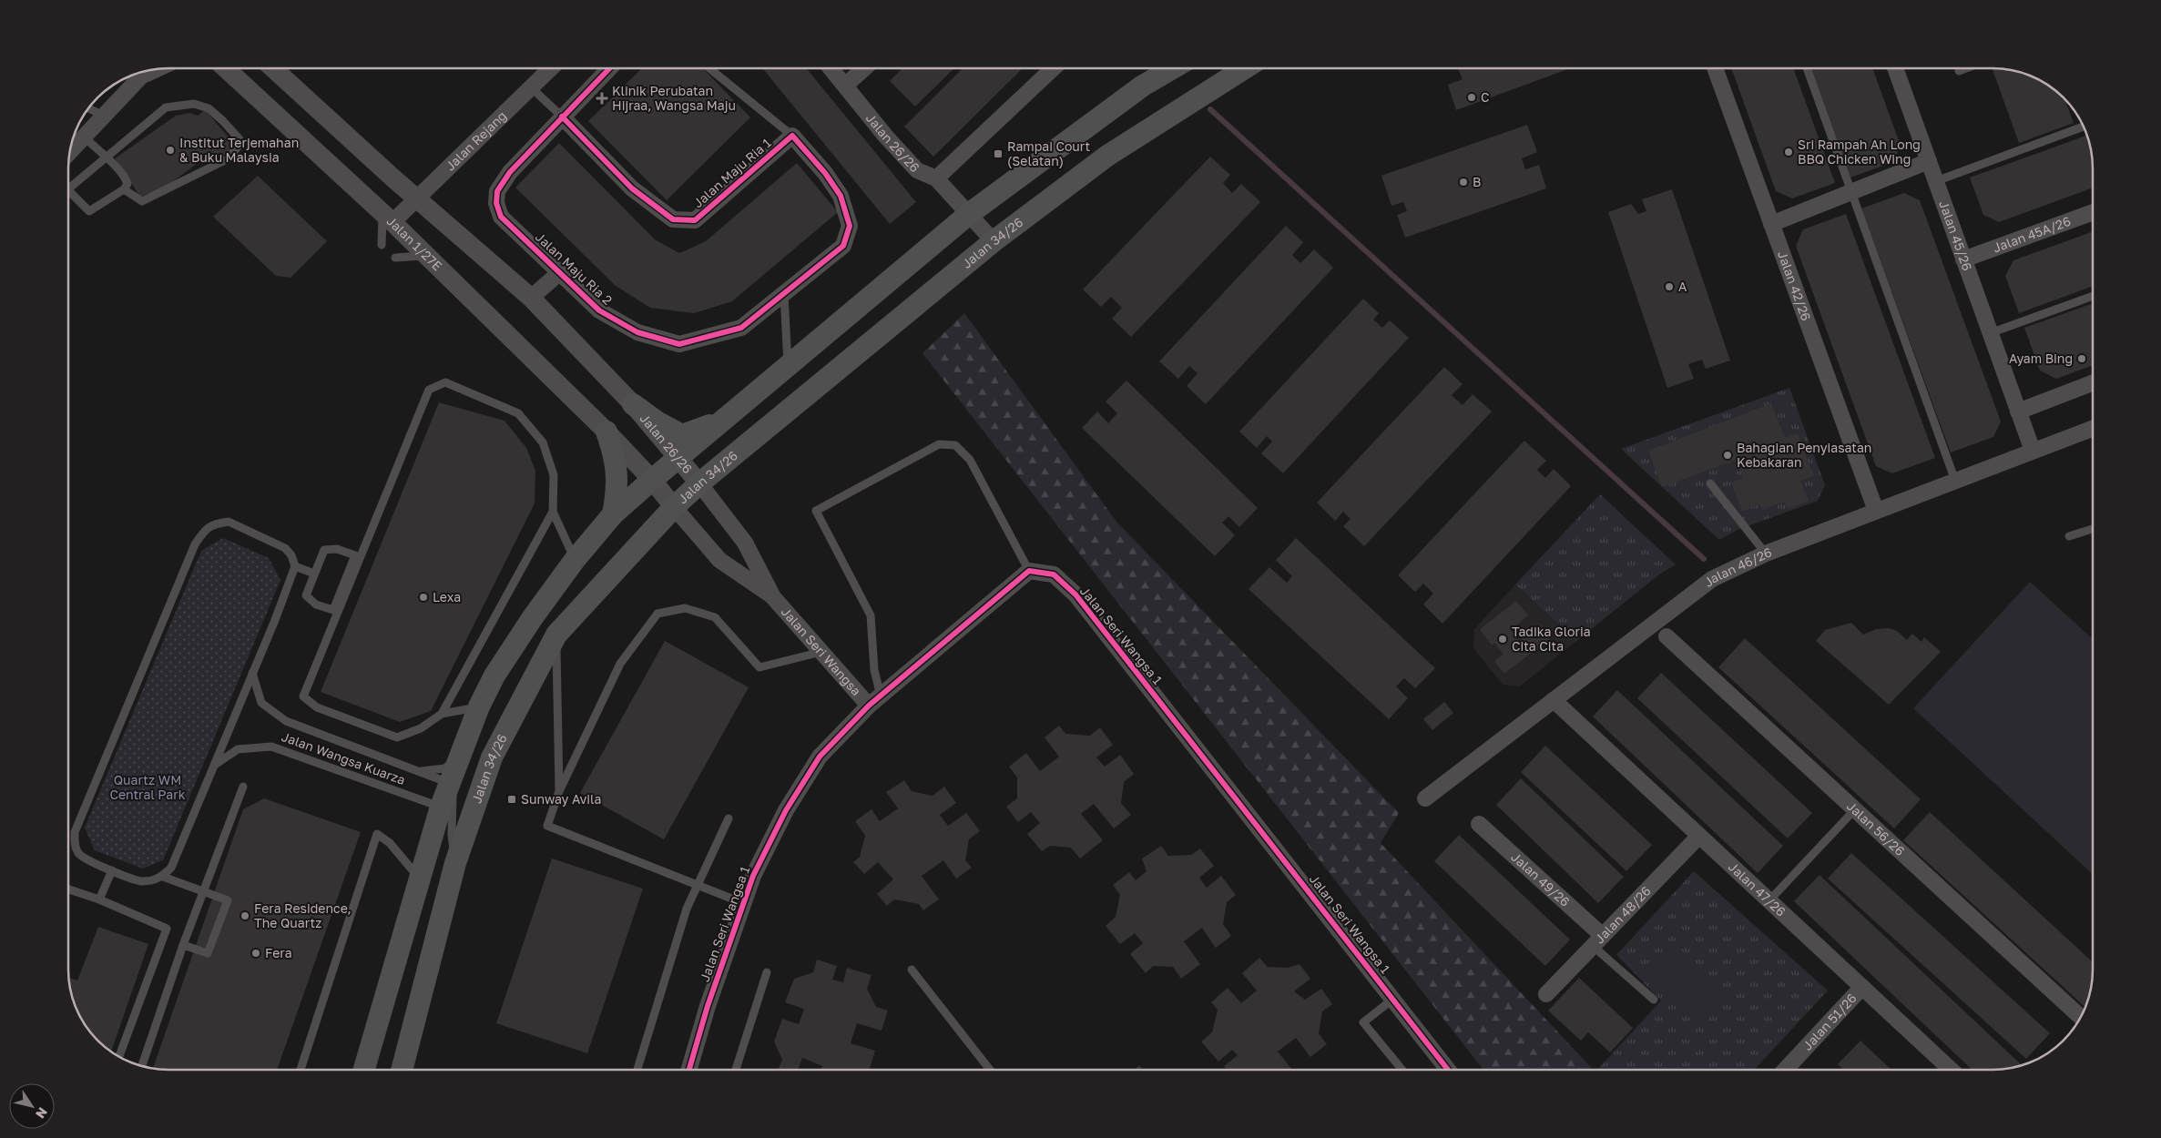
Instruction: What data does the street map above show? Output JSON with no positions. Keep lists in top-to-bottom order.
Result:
{
  "streets": {
    "main road": ["Jalan 34/26"],
    "street": [
      "Jalan Rejang",
      "Jalan 26/26",
      "Jalan Maju Ria 1",
      "Jalan 45A/26",
      "Jalan 45/26",
      "Jalan 1/27E",
      "Jalan Maju Ria 2",
      "Jalan 42/26",
      "Jalan 46/26",
      "Jalan Seri Wangsa 1",
      "Jalan Seri Wangsa",
      "Jalan 56/26",
      "Jalan 49/26",
      "Jalan 47/26",
      "Jalan 48/26",
      "Jalan 51/26"
    ],
    "lane": ["Jalan Wangsa Kuarza"]
  },
  "crossings": [
    ["Jalan Rejang", "Jalan 1/27E"],
    ["Jalan 26/26", "Jalan 34/26"],
    ["Jalan 26/26", "Jalan Seri Wangsa"],
    ["Jalan Maju Ria 1", "Jalan Maju Ria 2"],
    ["Jalan 45A/26", "Jalan 45/26"],
    ["Jalan 45/26", "Jalan 46/26"],
    ["Jalan 34/26", "Jalan Seri Wangsa"],
    ["Jalan 42/26", "Jalan 46/26"],
    ["Jalan 46/26", "Jalan 47/26"],
    ["Jalan Seri Wangsa 1", "Jalan Seri Wangsa"],
    ["Jalan 49/26", "Jalan 48/26"],
    ["Jalan 47/26", "Jalan 48/26"],
    ["Jalan 47/26", "Jalan 51/26"]
  ],
  "parks": ["Quartz WM Central Park"],
  "places": {
    "other": [
      "C",
      "Institut Terjemahan & Buku Malaysia",
      "Sri Rampah Ah Long BBQ Chicken Wing",
      "B",
      "A",
      "Ayam Bing",
      "Bahagian Penyiasatan Kebakaran",
      "Lexa",
      "Tadika Gloria Cita Cita",
      "Fera Residence, The Quartz",
      "Fera"
    ],
    "health": ["Klinik Perubatan Hijraa, Wangsa Maju"],
    "transit": ["Rampai Court (Selatan)", "Sunway Avila"]
  },
  "north": "bottom right"
}
